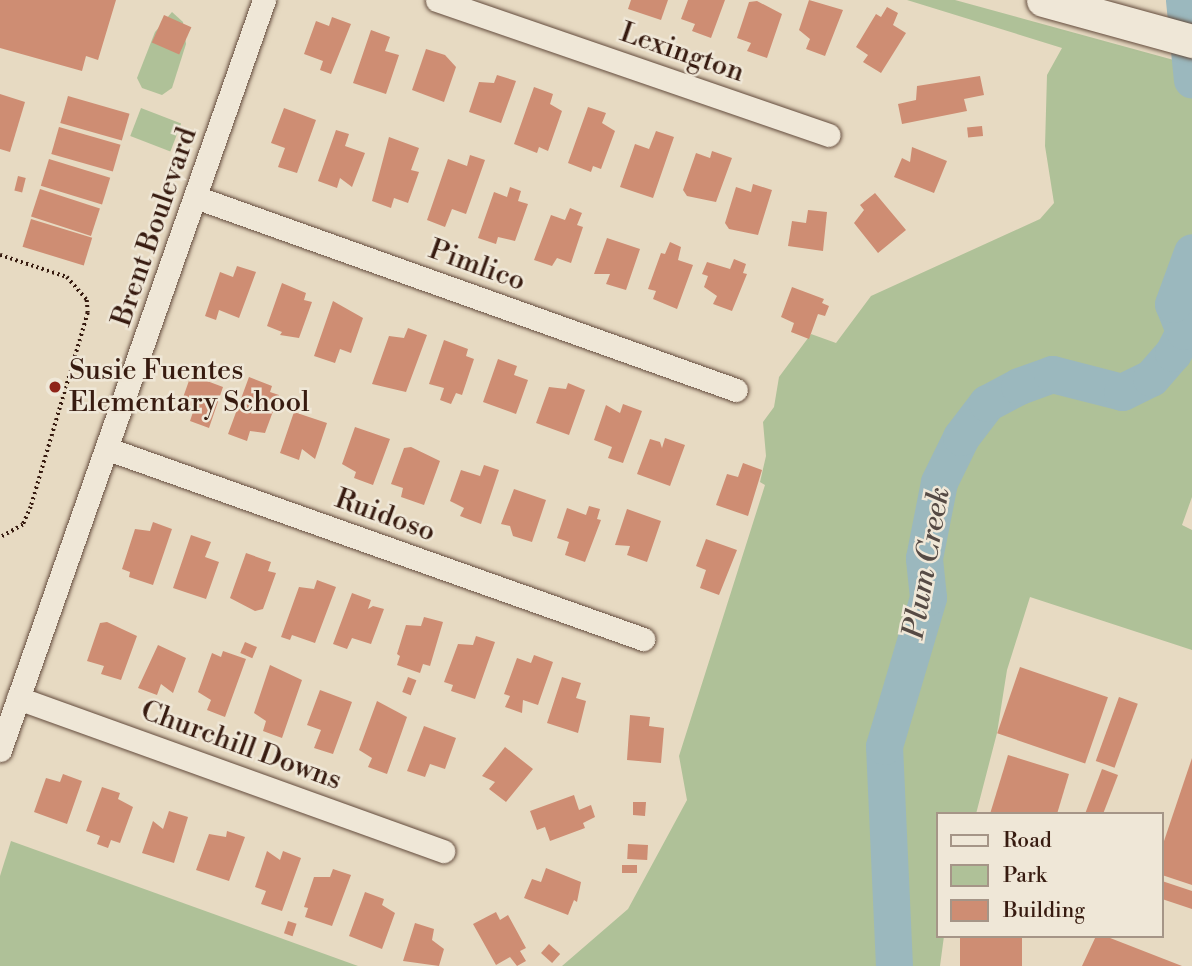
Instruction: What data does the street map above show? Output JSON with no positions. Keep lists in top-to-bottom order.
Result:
{
  "streets": {
    "street": [
      "Lexington",
      "Brent Boulevard",
      "Pimlico",
      "Ruidoso",
      "Churchill Downs"
    ]
  },
  "crossings": [
    ["Brent Boulevard", "Pimlico"],
    ["Brent Boulevard", "Ruidoso"],
    ["Brent Boulevard", "Churchill Downs"]
  ],
  "water": ["Plum Creek"],
  "places": ["Susie Fuentes Elementary School"],
  "legend": ["Road", "Park", "Building"]
}
